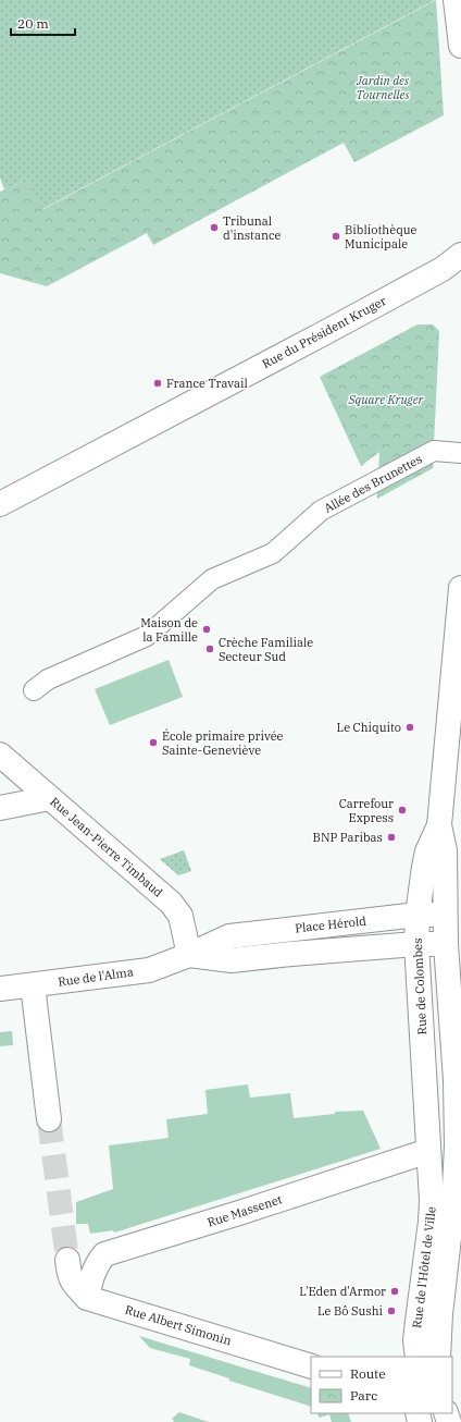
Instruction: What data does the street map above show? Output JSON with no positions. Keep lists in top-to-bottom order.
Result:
{
  "streets": {
    "main road": [
      "Rue du Président Kruger",
      "Rue Jean-Pierre Timbaud",
      "Place Hérold",
      "Rue de l'Alma",
      "Rue de Colombes",
      "Rue Massenet",
      "Rue de l'Hôtel de Ville",
      "Rue Albert Simonin"
    ],
    "street": ["Allée des Brunettes"]
  },
  "crossings": [
    ["Rue Jean-Pierre Timbaud", "Rue de l'Alma"],
    ["Place Hérold", "Rue de l'Alma"],
    ["Place Hérold", "Rue de Colombes"],
    ["Rue de Colombes", "Rue Massenet"],
    ["Rue de Colombes", "Rue de l'Hôtel de Ville"],
    ["Rue Massenet", "Rue de l'Hôtel de Ville"],
    ["Rue Massenet", "Rue Albert Simonin"]
  ],
  "parks": ["Jardin des Tournelles", "Square Kruger"],
  "places": [
    "Tribunal d'instance",
    "Bibliothèque Municipale",
    "France Travail",
    "Maison de la Famille",
    "Crèche Familiale Secteur Sud",
    "Le Chiquito",
    "École primaire privée Sainte-Geneviève",
    "Carrefour Express",
    "BNP Paribas",
    "L'Eden d'Armor",
    "Le Bô Sushi"
  ],
  "legend": ["Route", "Parc"],
  "scale_bar": "20 m"
}
